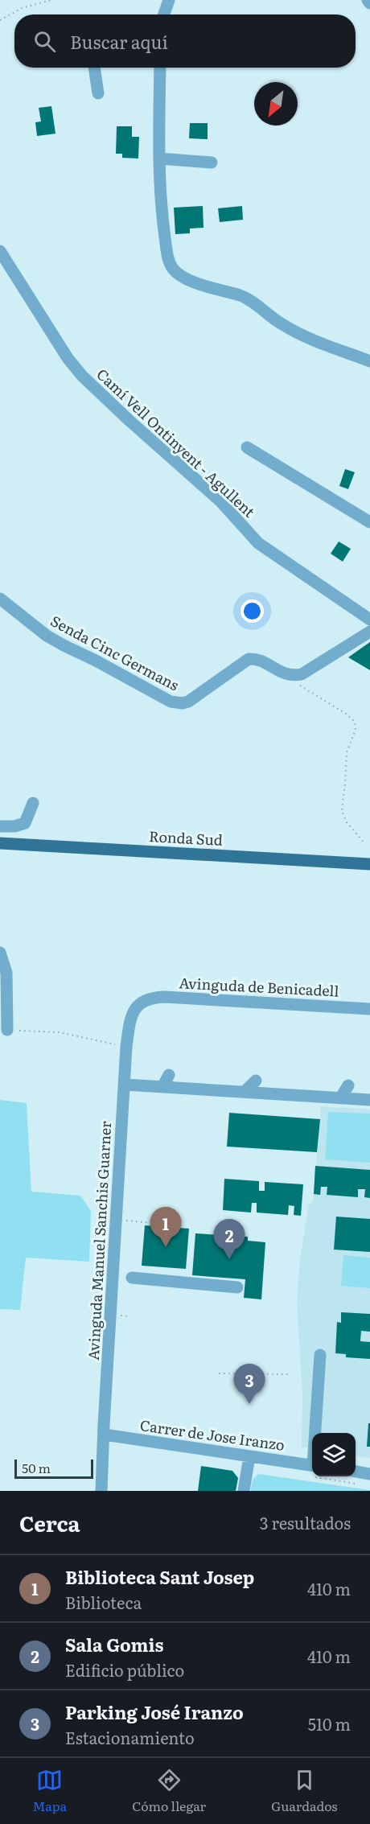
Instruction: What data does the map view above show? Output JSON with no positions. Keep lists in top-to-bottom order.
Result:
{
  "streets": {
    "main road": ["Ronda Sud"],
    "street": [
      "Camí Vell Ontinyent - Agullent",
      "Senda Cinc Germans",
      "Avinguda de Benicadell",
      "Avinguda Manuel Sanchis Guarner",
      "Carrer de Jose Iranzo"
    ]
  },
  "crossings": [
    ["Avinguda de Benicadell", "Avinguda Manuel Sanchis Guarner"],
    ["Avinguda Manuel Sanchis Guarner", "Carrer de Jose Iranzo"]
  ],
  "scale_bar": "50 m",
  "north": "bottom left",
  "page": {
    "search": "Buscar aquí",
    "pins": ["1", "2", "3"],
    "scale": "50 m",
    "heading": ["Cerca", "3 resultados"],
    "list": [
      {
        "mark": "1",
        "name": "Biblioteca Sant Josep",
        "note": "Biblioteca",
        "value": "410 m"
      },
      {
        "mark": "2",
        "name": "Sala Gomis",
        "note": "Edificio público",
        "value": "410 m"
      },
      {
        "mark": "3",
        "name": "Parking José Iranzo",
        "note": "Estacionamiento",
        "value": "510 m"
      }
    ],
    "nav": ["Mapa", "Cómo llegar", "Guardados"]
  }
}
